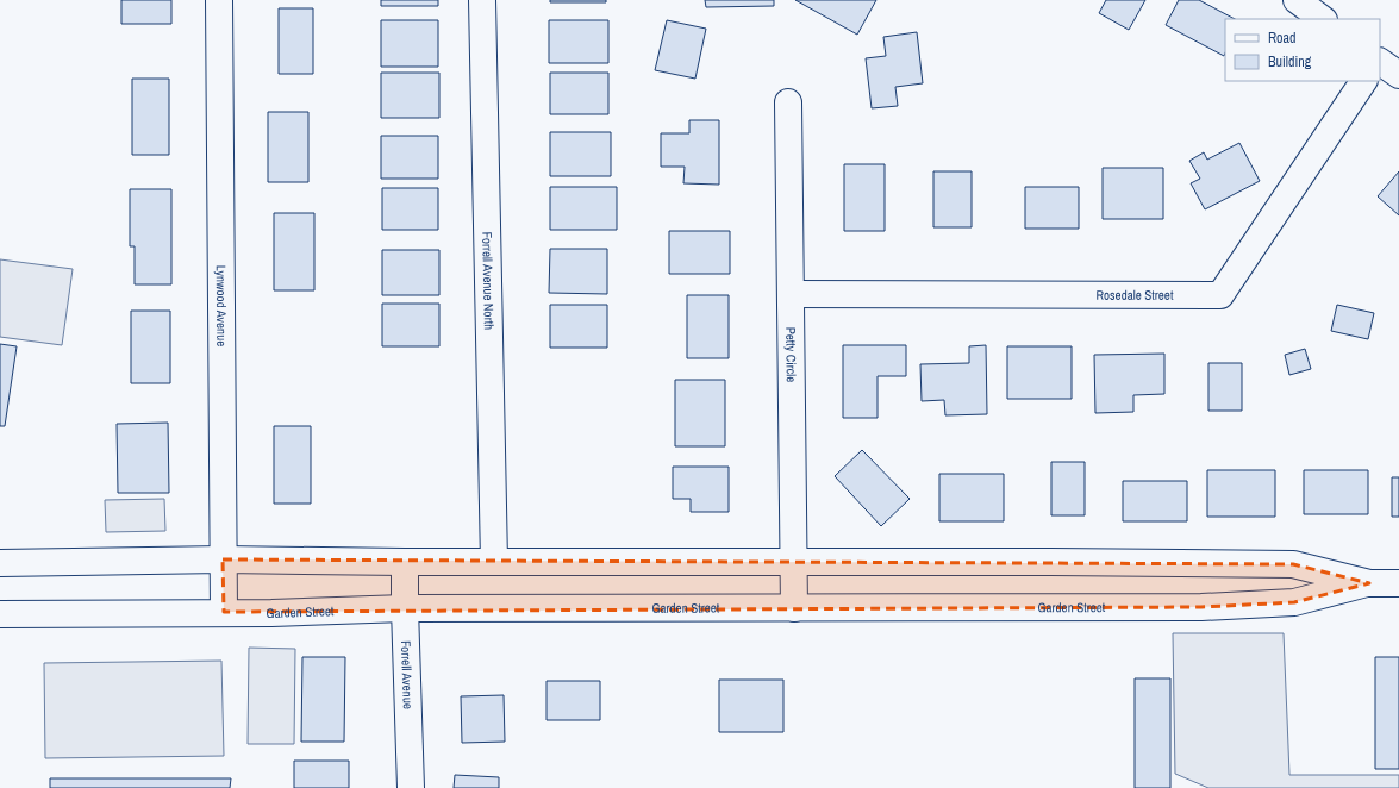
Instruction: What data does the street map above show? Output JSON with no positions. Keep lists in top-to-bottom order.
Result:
{
  "streets": {
    "main road": [
      "Forrell Avenue North",
      "Rosedale Street",
      "Lynwood Avenue",
      "Petty Circle",
      "Garden Street",
      "Forrell Avenue"
    ]
  },
  "crossings": [
    ["Forrell Avenue North", "Garden Street"],
    ["Rosedale Street", "Petty Circle"],
    ["Lynwood Avenue", "Garden Street"],
    ["Petty Circle", "Garden Street"],
    ["Garden Street", "Forrell Avenue"]
  ],
  "legend": ["Road", "Building"]
}
